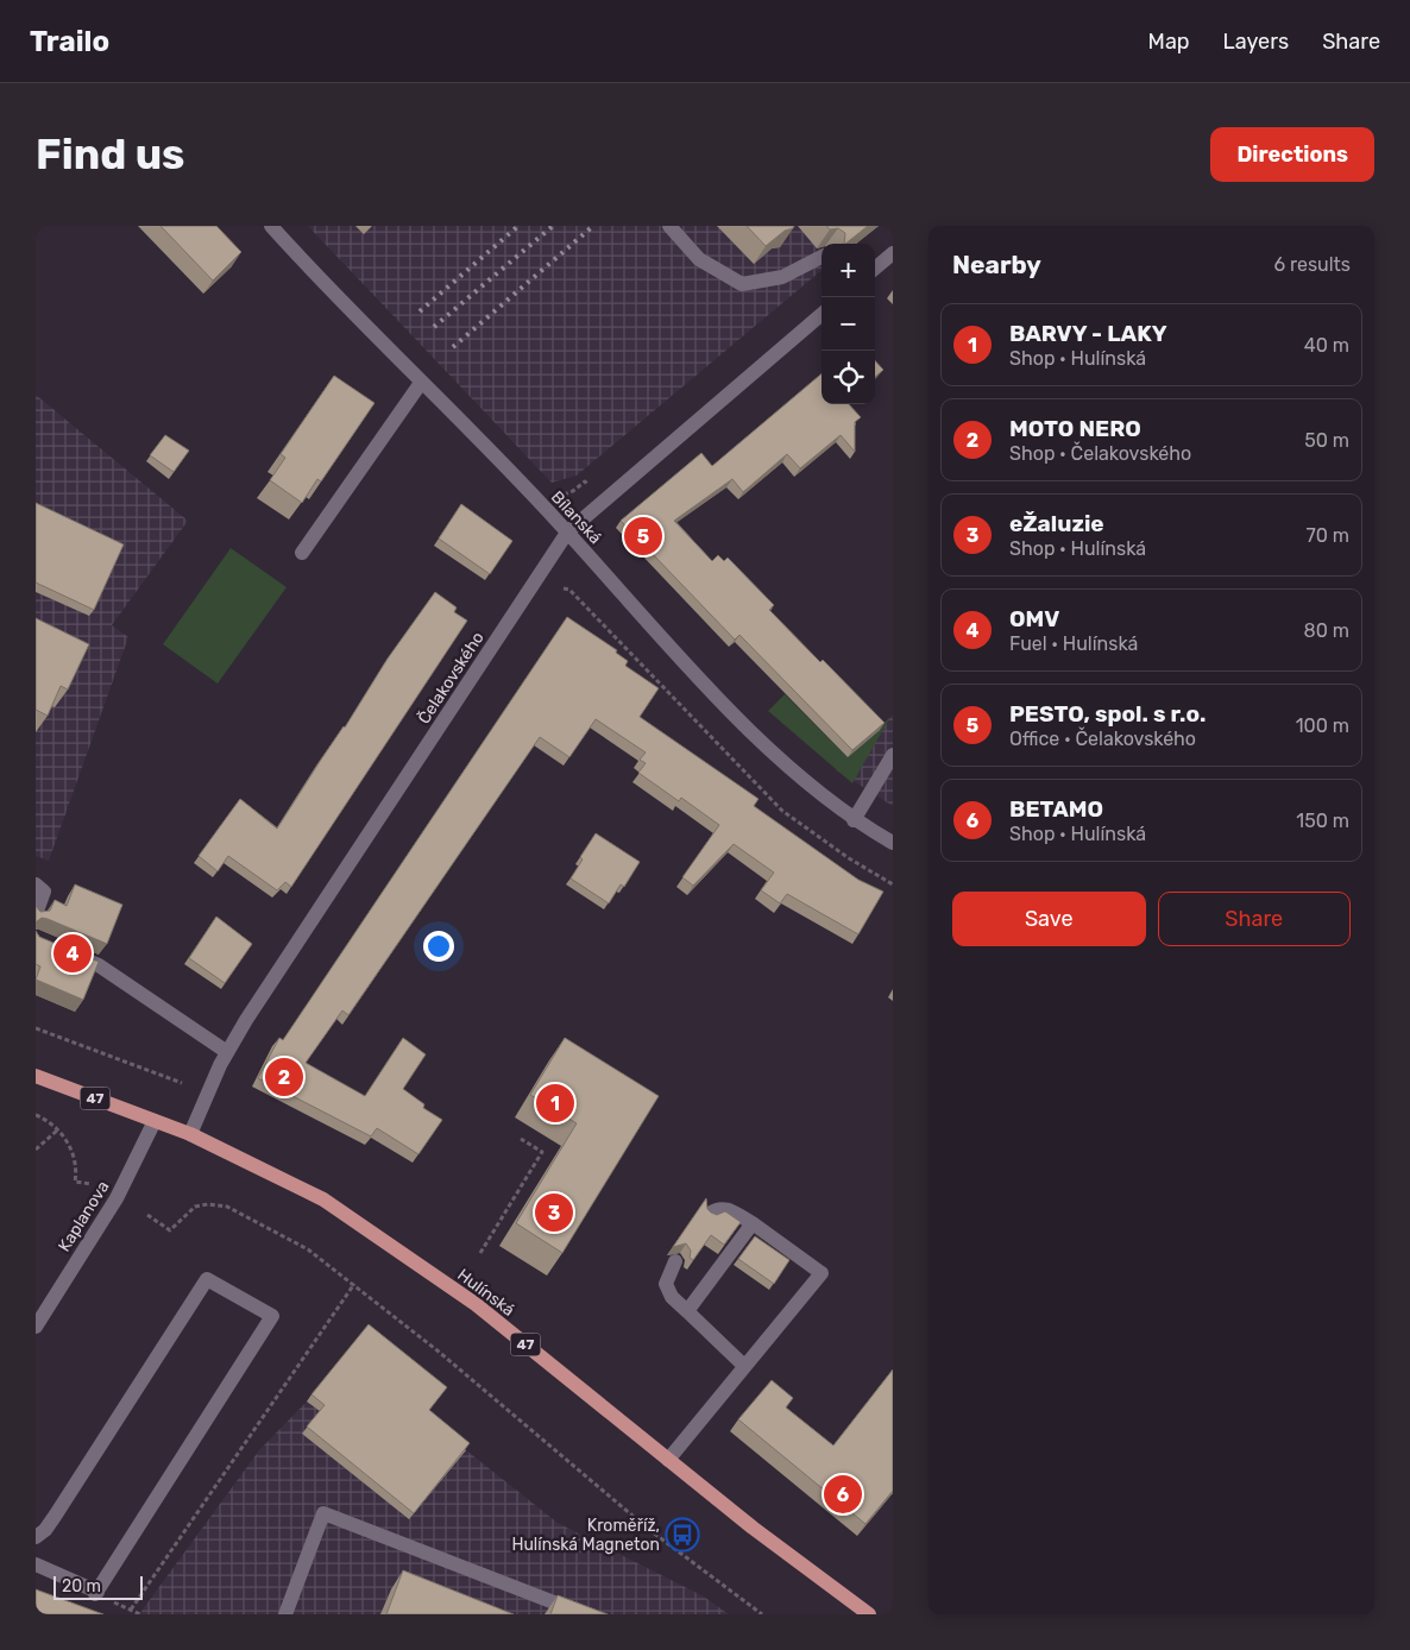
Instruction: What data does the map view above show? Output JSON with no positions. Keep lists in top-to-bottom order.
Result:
{
  "streets": {
    "main road": ["47", "Hulínská"],
    "street": ["Bílanská", "Čelakovského", "Kaplanova"]
  },
  "crossings": [
    ["Bílanská", "Čelakovského"],
    ["Čelakovského", "Hulínská"],
    ["Kaplanova", "Hulínská"]
  ],
  "places": {
    "bus stop": ["Kroměříž, Hulínská Magneton"]
  },
  "scale_bar": "20 m",
  "page": {
    "header": "Trailo",
    "nav": ["Map", "Layers", "Share"],
    "buttons": [
      "Directions",
      ["Save", "Share"]
    ],
    "title": "Find us",
    "heading": ["Nearby", "6 results"],
    "map_buttons": ["+", "−"],
    "list": [
      {
        "mark": "1",
        "name": "BARVY - LAKY",
        "note": "Shop · Hulínská",
        "value": "40 m"
      },
      {
        "mark": "2",
        "name": "MOTO NERO",
        "note": "Shop · Čelakovského",
        "value": "50 m"
      },
      {
        "mark": "3",
        "name": "eŽaluzie",
        "note": "Shop · Hulínská",
        "value": "70 m"
      },
      {
        "mark": "4",
        "name": "OMV",
        "note": "Fuel · Hulínská",
        "value": "80 m"
      },
      {
        "mark": "5",
        "name": "PESTO, spol. s r.o.",
        "note": "Office · Čelakovského",
        "value": "100 m"
      },
      {
        "mark": "6",
        "name": "BETAMO",
        "note": "Shop · Hulínská",
        "value": "150 m"
      }
    ],
    "pins": [
      "5",
      "4",
      "2",
      "1",
      "3",
      "6"
    ],
    "scale": "20 m"
  }
}
